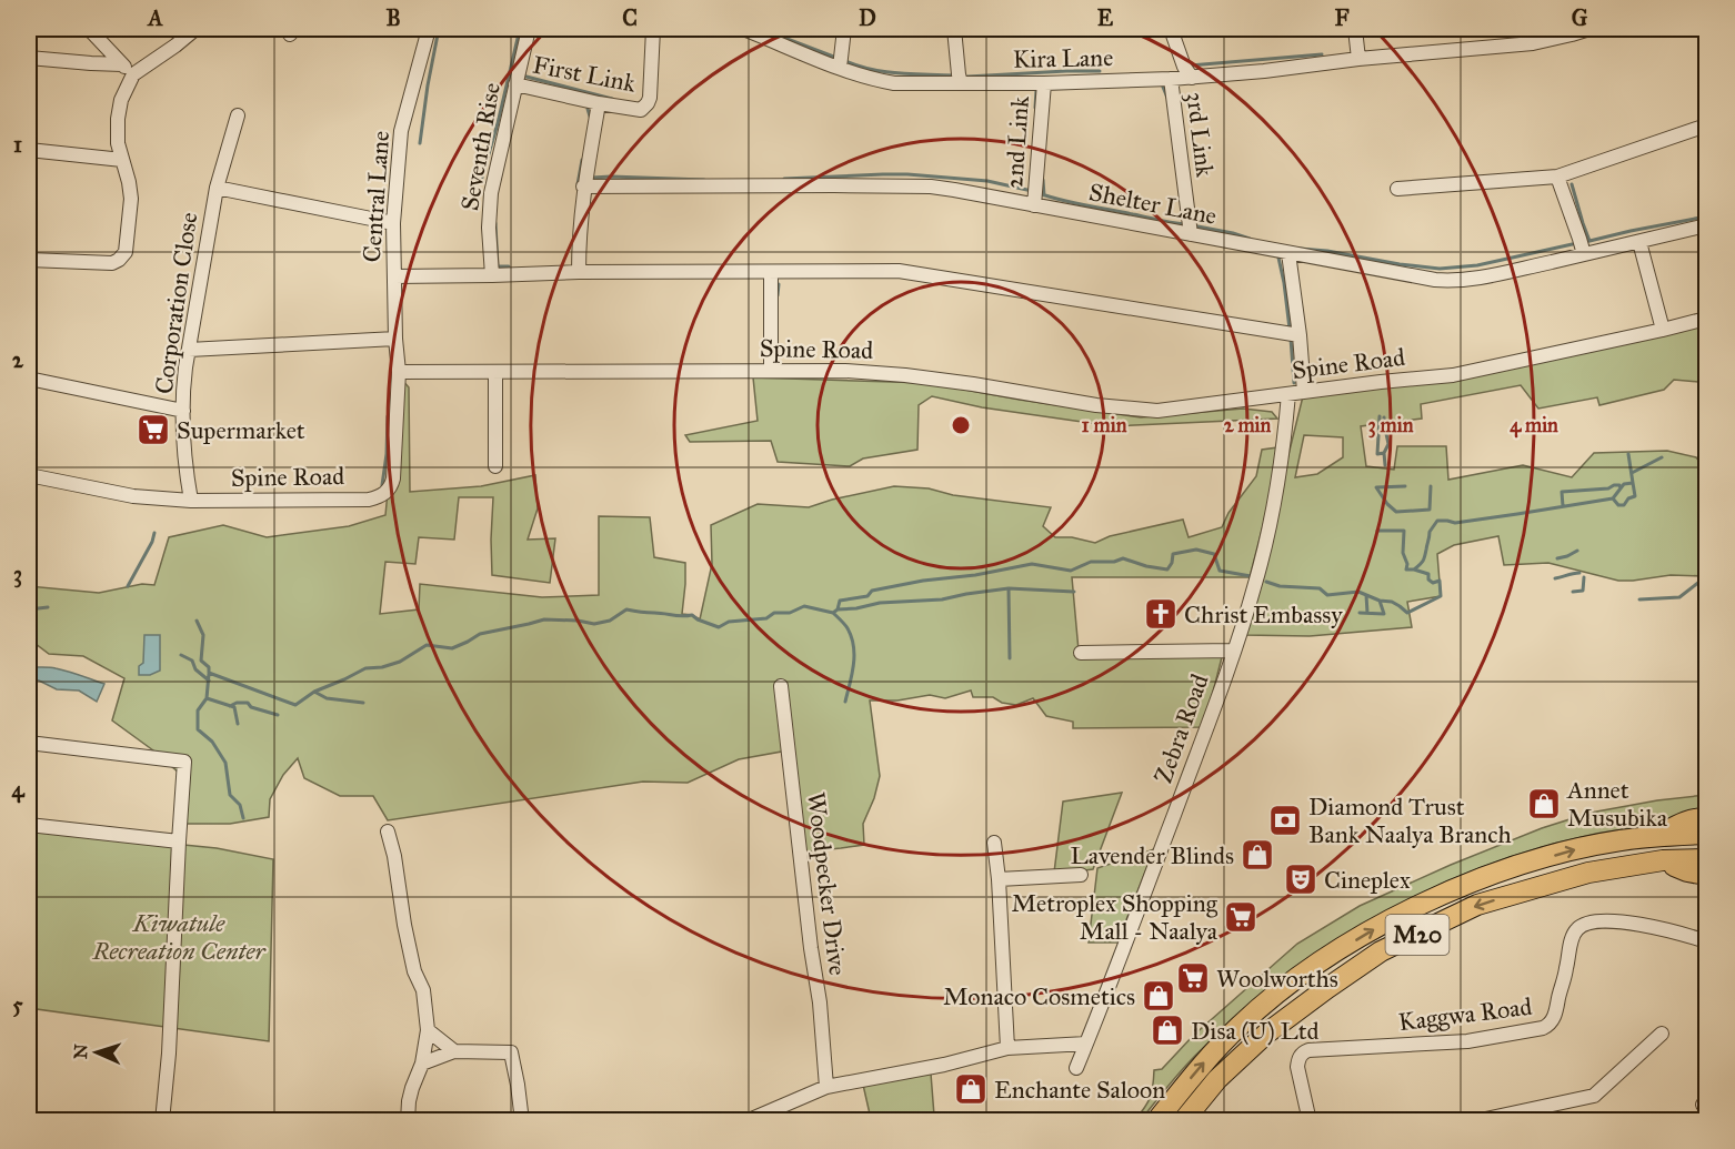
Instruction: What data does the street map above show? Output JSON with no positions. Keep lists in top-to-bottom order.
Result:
{
  "streets": {
    "highway": ["M20"],
    "street": [
      "Kira Lane",
      "First Link",
      "3rd Link",
      "2nd Link",
      "Seventh Rise",
      "Central Lane",
      "Shelter Lane",
      "Corporation Close",
      "Spine Road",
      "Zebra Road",
      "Woodpecker Drive",
      "Kaggwa Road"
    ]
  },
  "crossings": [
    ["Kira Lane", "3rd Link"],
    ["Kira Lane", "2nd Link"],
    ["First Link", "Seventh Rise"],
    ["3rd Link", "Shelter Lane"],
    ["2nd Link", "Shelter Lane"],
    ["Central Lane", "Spine Road"],
    ["Corporation Close", "Spine Road"],
    ["Spine Road", "Zebra Road"]
  ],
  "parks": ["Kiwatule Recreation Center"],
  "places": {
    "supermarket": ["Supermarket", "Metroplex Shopping Mall - Naalya", "Woolworths"],
    "church": ["Christ Embassy"],
    "shop": [
      "Annet Musubika",
      "Lavender Blinds",
      "Monaco Cosmetics",
      "Disa (U) Ltd",
      "Enchante Saloon"
    ],
    "bank": ["Diamond Trust Bank Naalya Branch"],
    "theatre": ["Cineplex"]
  },
  "north": "left",
  "grid": {
    "columns": [
      "A",
      "B",
      "C",
      "D",
      "E",
      "F",
      "G"
    ],
    "rows": [
      "1",
      "2",
      "3",
      "4",
      "5"
    ]
  },
  "rings": [
    "1 min",
    "2 min",
    "3 min",
    "4 min"
  ]
}
